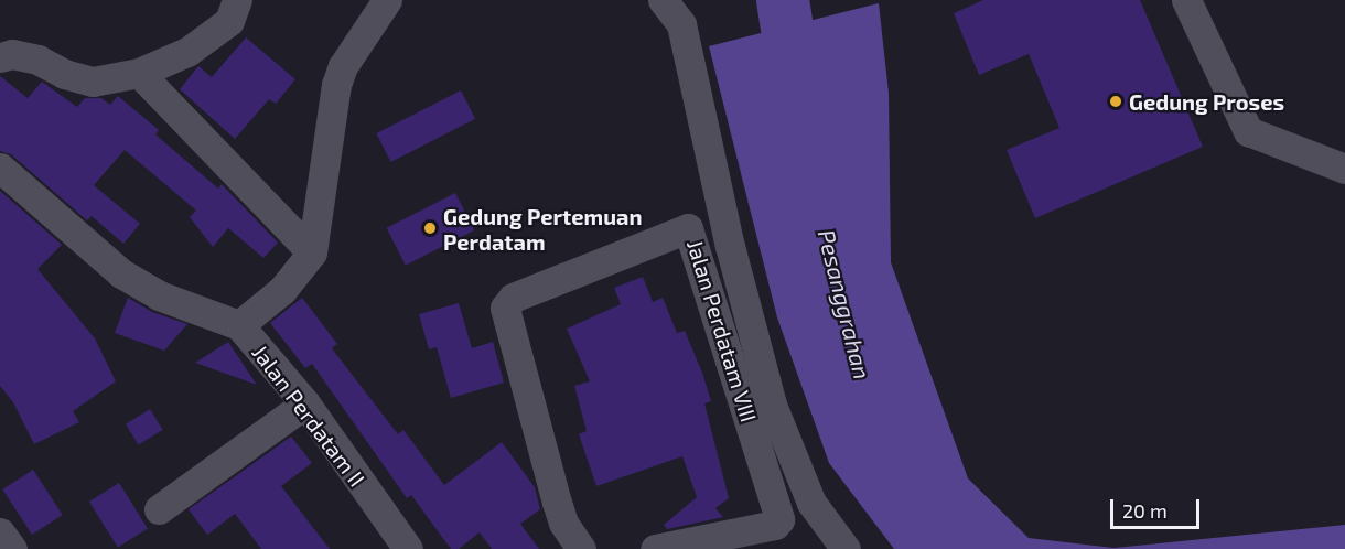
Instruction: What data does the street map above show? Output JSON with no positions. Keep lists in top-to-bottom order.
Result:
{
  "streets": {
    "street": ["Jalan Perdatam VIII", "Jalan Perdatam II"]
  },
  "water": ["Pesanggrahan"],
  "places": ["Gedung Proses", "Gedung Pertemuan Perdatam"],
  "scale_bar": "20 m"
}
